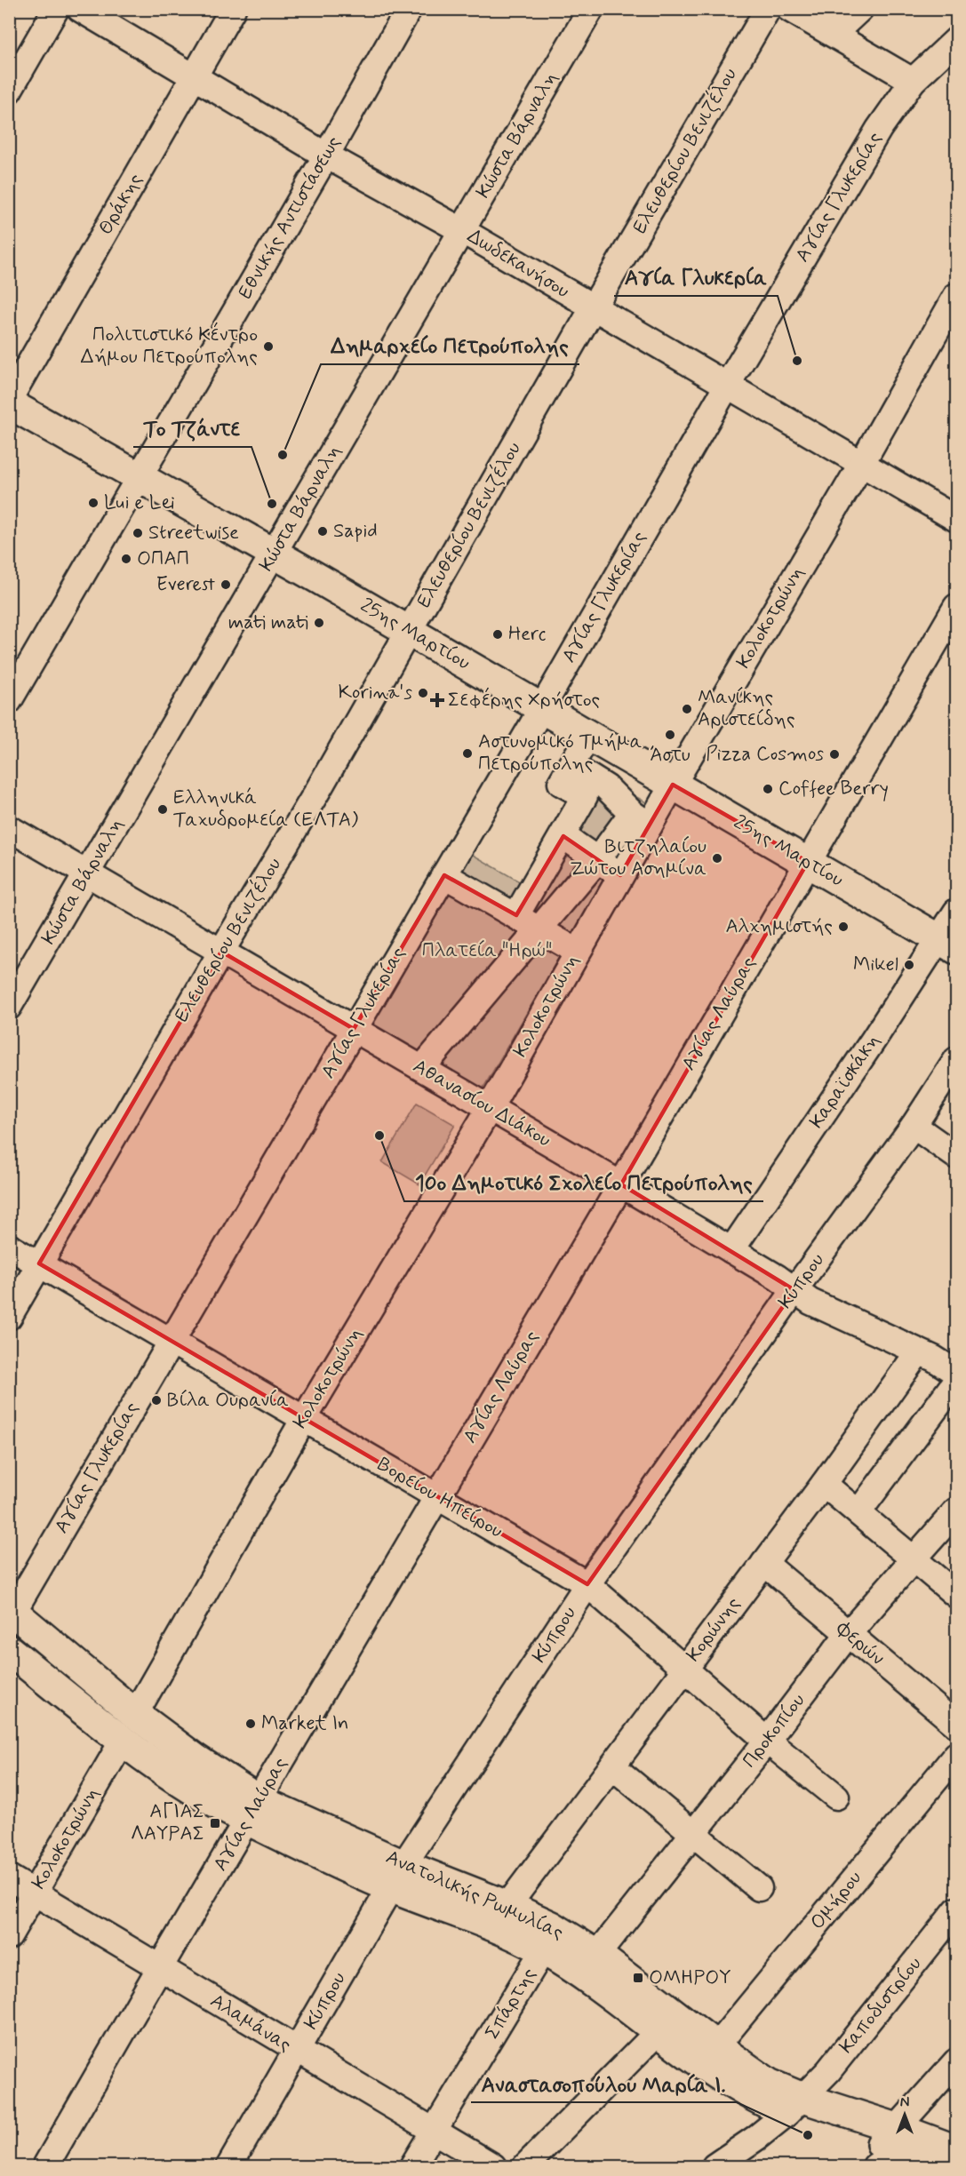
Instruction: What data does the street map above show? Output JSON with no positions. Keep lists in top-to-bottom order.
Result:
{
  "streets": {
    "main road": ["25ης Μαρτίου", "Ανατολικής Ρωμυλίας"],
    "street": [
      "Κώστα Βάρναλη",
      "Ελευθερίου Βενιζέλου",
      "Αγίας Γλυκερίας",
      "Θράκης",
      "Εθνικής Αντιστάσεως",
      "Δωδεκανήσου",
      "Κολοκοτρώνη",
      "Αγίας Λαύρας",
      "Καραϊσκάκη",
      "Αθανασίου Διάκου",
      "Κύπρου",
      "Βορείου Ηπείρου",
      "Κορώνης",
      "Φερών",
      "Προκοπίου",
      "Ομήρου",
      "Σπάρτης",
      "Καποδιστρίου",
      "Αλαμάνας"
    ]
  },
  "crossings": [
    ["Κώστα Βάρναλη", "Δωδεκανήσου"],
    ["Κώστα Βάρναλη", "25ης Μαρτίου"],
    ["Κώστα Βάρναλη", "Αθανασίου Διάκου"],
    ["Ελευθερίου Βενιζέλου", "Δωδεκανήσου"],
    ["Ελευθερίου Βενιζέλου", "25ης Μαρτίου"],
    ["Ελευθερίου Βενιζέλου", "Αθανασίου Διάκου"],
    ["Ελευθερίου Βενιζέλου", "Βορείου Ηπείρου"],
    ["Αγίας Γλυκερίας", "Δωδεκανήσου"],
    ["Αγίας Γλυκερίας", "25ης Μαρτίου"],
    ["Αγίας Γλυκερίας", "Αθανασίου Διάκου"],
    ["Αγίας Γλυκερίας", "Βορείου Ηπείρου"],
    ["Αγίας Γλυκερίας", "Ανατολικής Ρωμυλίας"],
    ["Θράκης", "Δωδεκανήσου"],
    ["Θράκης", "25ης Μαρτίου"],
    ["Εθνικής Αντιστάσεως", "Δωδεκανήσου"],
    ["Εθνικής Αντιστάσεως", "25ης Μαρτίου"],
    ["Δωδεκανήσου", "Κολοκοτρώνη"],
    ["Κολοκοτρώνη", "25ης Μαρτίου"],
    ["Κολοκοτρώνη", "Αθανασίου Διάκου"],
    ["Κολοκοτρώνη", "Βορείου Ηπείρου"],
    ["Κολοκοτρώνη", "Ανατολικής Ρωμυλίας"],
    ["Κολοκοτρώνη", "Αλαμάνας"],
    ["25ης Μαρτίου", "Αγίας Λαύρας"],
    ["25ης Μαρτίου", "Καραϊσκάκη"],
    ["Αγίας Λαύρας", "Αθανασίου Διάκου"],
    ["Αγίας Λαύρας", "Βορείου Ηπείρου"],
    ["Αγίας Λαύρας", "Ανατολικής Ρωμυλίας"],
    ["Αγίας Λαύρας", "Αλαμάνας"],
    ["Καραϊσκάκη", "Αθανασίου Διάκου"],
    ["Αθανασίου Διάκου", "Κύπρου"],
    ["Αθανασίου Διάκου", "Κορώνης"],
    ["Κύπρου", "Βορείου Ηπείρου"],
    ["Κύπρου", "Ανατολικής Ρωμυλίας"],
    ["Κύπρου", "Αλαμάνας"],
    ["Βορείου Ηπείρου", "Κορώνης"],
    ["Βορείου Ηπείρου", "Προκοπίου"],
    ["Κορώνης", "Φερών"],
    ["Κορώνης", "Ανατολικής Ρωμυλίας"],
    ["Φερών", "Προκοπίου"],
    ["Προκοπίου", "Ανατολικής Ρωμυλίας"],
    ["Ανατολικής Ρωμυλίας", "Ομήρου"],
    ["Ανατολικής Ρωμυλίας", "Σπάρτης"],
    ["Ανατολικής Ρωμυλίας", "Καποδιστρίου"],
    ["Σπάρτης", "Αλαμάνας"]
  ],
  "parks": ["Πλατεία \"Ηρώ\""],
  "places": {
    "other": [
      "Πολιτιστικό Κέντρο Δήμου Πετρούπολης",
      "Αγία Γλυκερία",
      "Δημαρχείο Πετρούπολης",
      "Lui e Lei",
      "Το Τζάντε",
      "Sapid",
      "Streetwise",
      "ΟΠΑΠ",
      "Everest",
      "mati mati",
      "Herc",
      "Korina's",
      "Μανίκης Αριστείδης",
      "Άστυ",
      "Αστυνομικό Τμήμα Πετρούπολης",
      "Pizza Cosmos",
      "Coffee Berry",
      "Ελληνικά Ταχυδρομεία (ΕΛΤΑ)",
      "Βιτζηλαίου Ζώτου Ασημίνα",
      "Αλχημιστής",
      "Mikel",
      "10ο Δημοτικό Σχολείο Πετρούπολης",
      "Βίλα Ουρανία",
      "Market In",
      "Αναστασοπούλου Μαρία Ι."
    ],
    "health": ["Σεφέρης Χρήστος"],
    "transit": ["ΑΓΙΑΣ ΛΑΥΡΑΣ", "ΟΜΗΡΟΥ"]
  },
  "north": "top"
}
